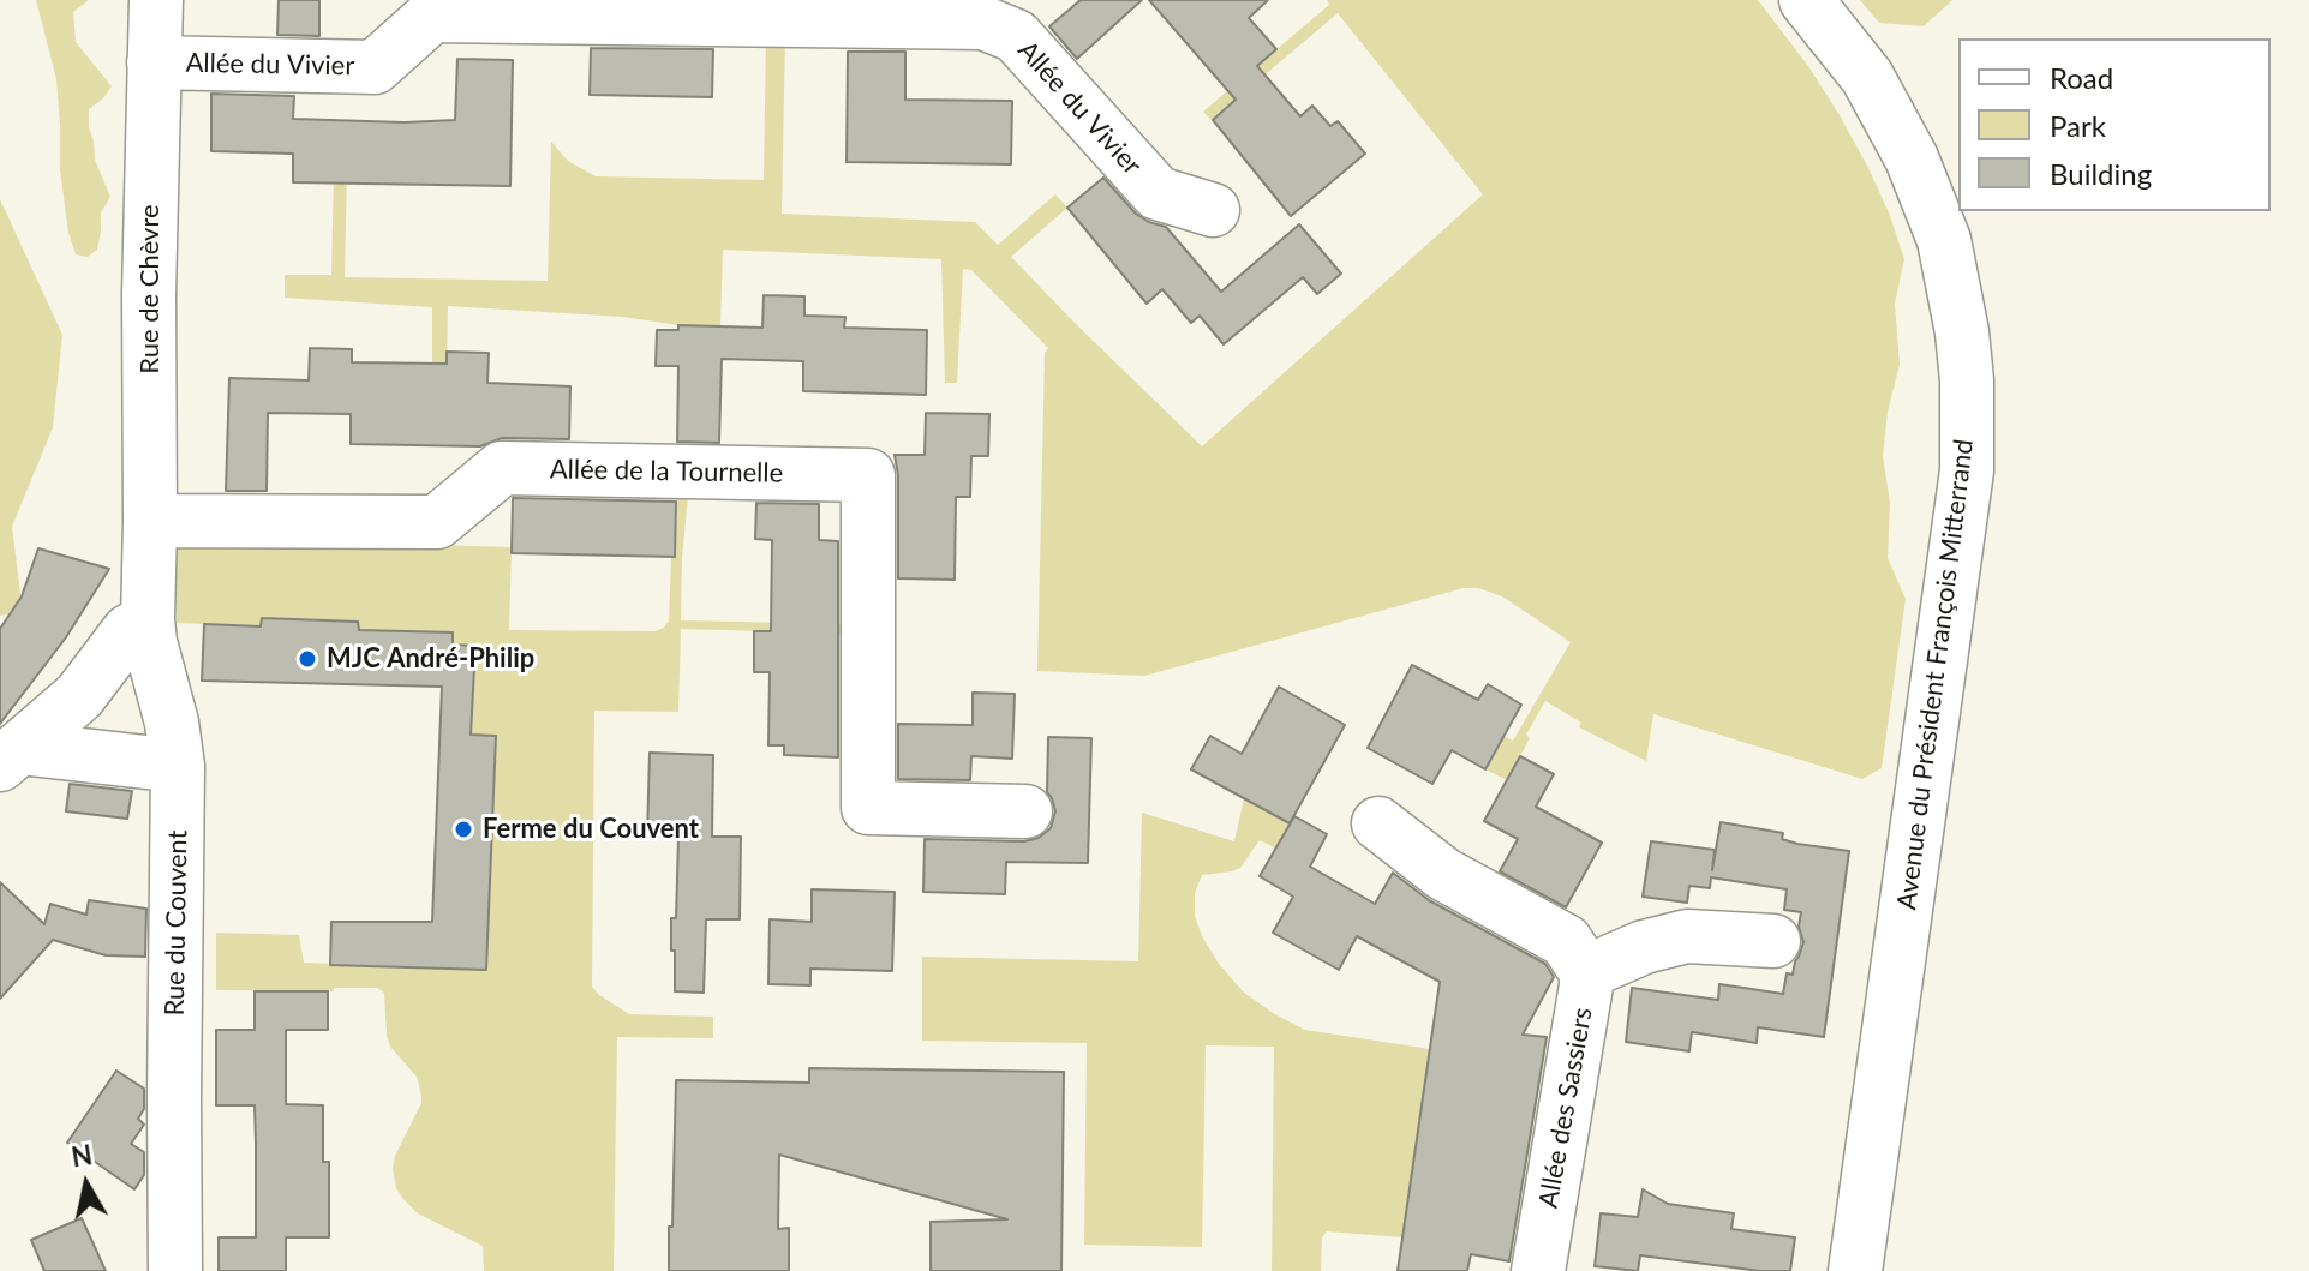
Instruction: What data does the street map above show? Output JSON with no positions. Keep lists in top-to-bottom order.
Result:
{
  "streets": {
    "street": [
      "Allée du Vivier",
      "Rue de Chèvre",
      "Allée de la Tournelle",
      "Avenue du Président François Mitterrand",
      "Rue du Couvent",
      "Allée des Sassiers"
    ]
  },
  "crossings": [
    ["Allée du Vivier", "Rue de Chèvre"],
    ["Rue de Chèvre", "Allée de la Tournelle"],
    ["Rue de Chèvre", "Rue du Couvent"]
  ],
  "places": ["MJC André-Philip", "Ferme du Couvent"],
  "legend": ["Road", "Park", "Building"],
  "north": "top"
}
